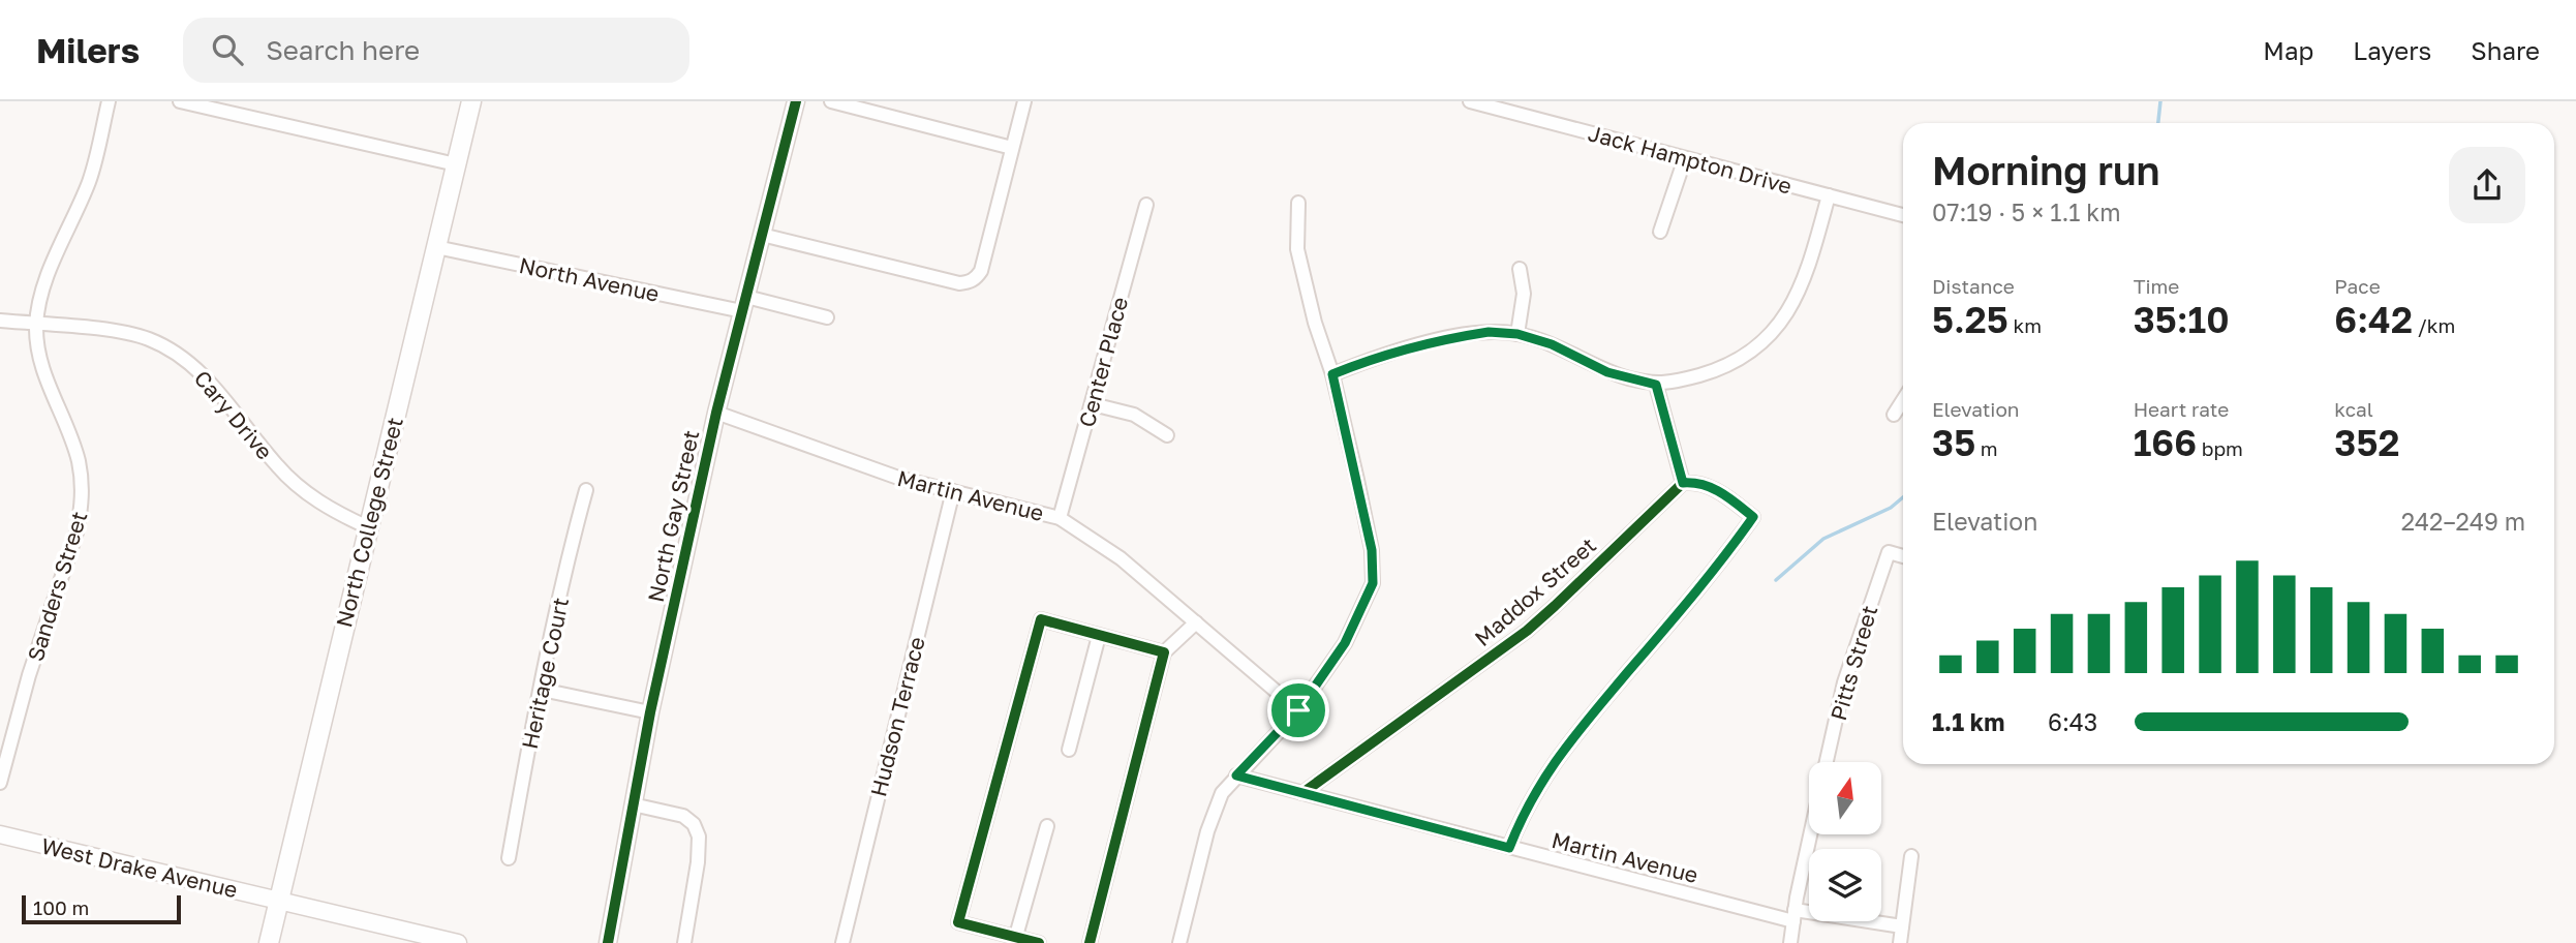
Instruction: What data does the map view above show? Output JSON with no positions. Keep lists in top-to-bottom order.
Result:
{
  "streets": {
    "main road": ["North College Street"],
    "street": [
      "Jack Hampton Drive",
      "North Avenue",
      "Center Place",
      "Cary Drive",
      "Martin Avenue",
      "North Gay Street",
      "Sanders Street",
      "Maddox Street",
      "Pitts Street",
      "Heritage Court",
      "Hudson Terrace",
      "West Drake Avenue"
    ]
  },
  "crossings": [
    ["North Avenue", "North Gay Street"],
    ["North Avenue", "North College Street"],
    ["Center Place", "Martin Avenue"],
    ["Cary Drive", "North College Street"],
    ["Cary Drive", "Sanders Street"],
    ["Martin Avenue", "North Gay Street"],
    ["Martin Avenue", "Maddox Street"],
    ["Martin Avenue", "Hudson Terrace"],
    ["North College Street", "West Drake Avenue"]
  ],
  "scale_bar": "100 m",
  "north": "top",
  "page": {
    "header": "Milers",
    "search": "Search here",
    "nav": ["Map", "Layers", "Share"],
    "heading": ["Morning run", "07:19 · 5 × 1.1 km"],
    "stats": [
      ["Distance", "5.25 km"],
      ["Time", "35:10"],
      ["Pace", "6:42 /km"],
      ["Elevation", "35 m"],
      ["Heart rate", "166 bpm"],
      ["kcal", "352"]
    ],
    "chart": ["Elevation", "242–249 m"],
    "list": [
      {
        "name": "1.1 km",
        "note": "6:43"
      }
    ],
    "scale": "100 m"
  }
}
